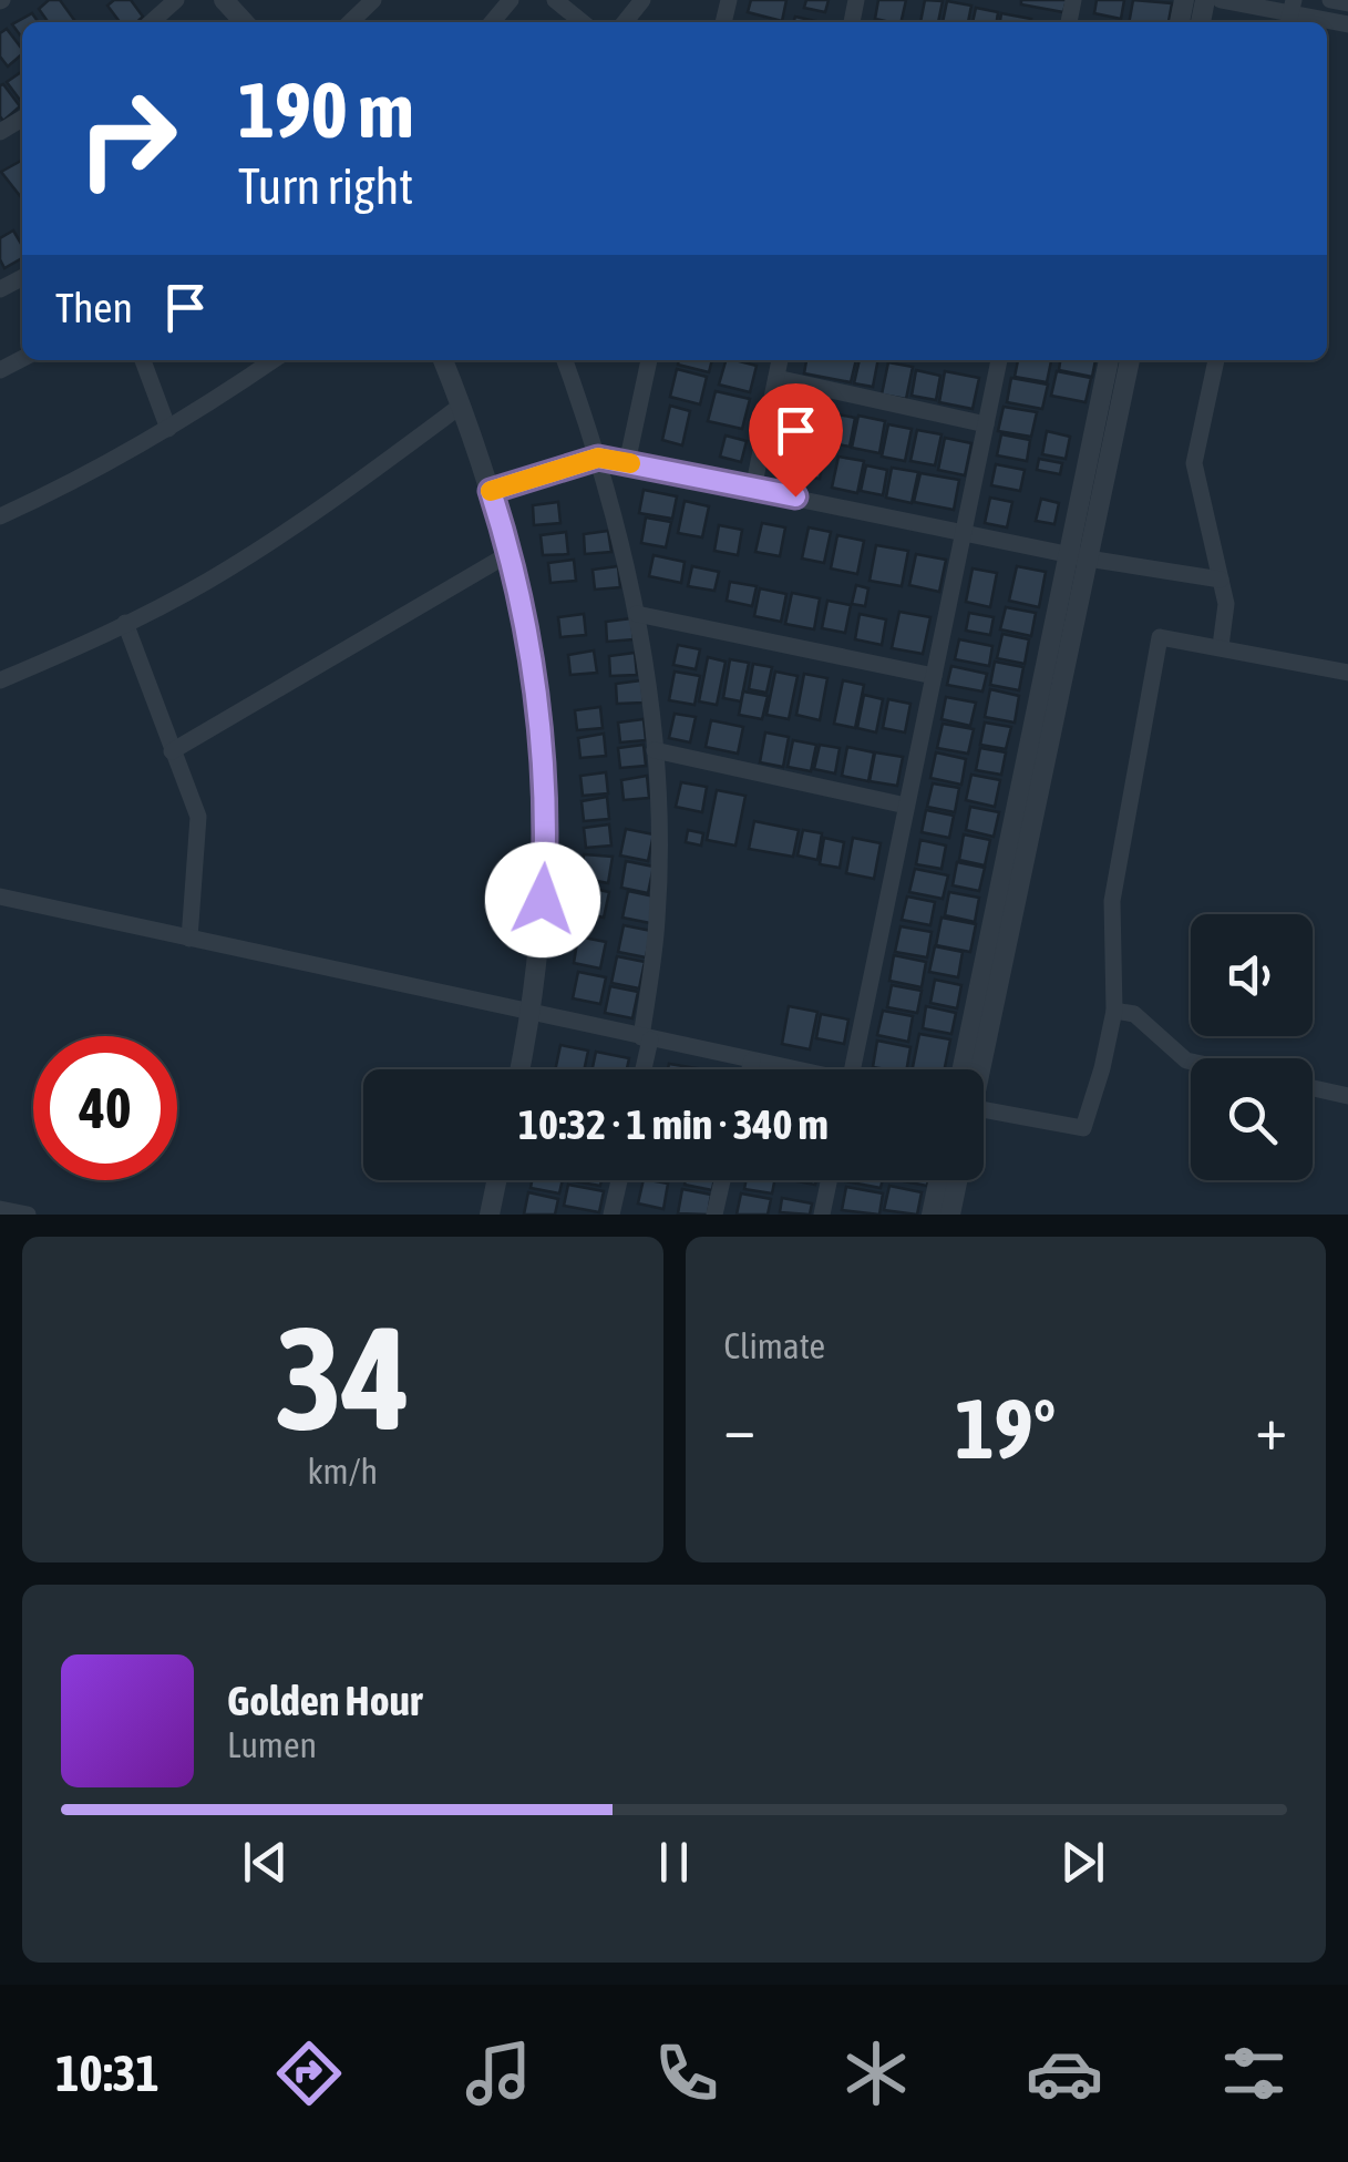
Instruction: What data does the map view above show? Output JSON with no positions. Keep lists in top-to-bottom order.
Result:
{
  "page": {
    "turn": ["190 m", "Turn right"],
    "then": "Then",
    "limit": "40",
    "trip": "10:32 · 1 min · 340 m",
    "tile": [
      ["34", "km/h"],
      "Climate"
    ],
    "heat": ["−", "19°", "+"],
    "song": ["Golden Hour", "Lumen"],
    "tabs": "10:31"
  }
}
